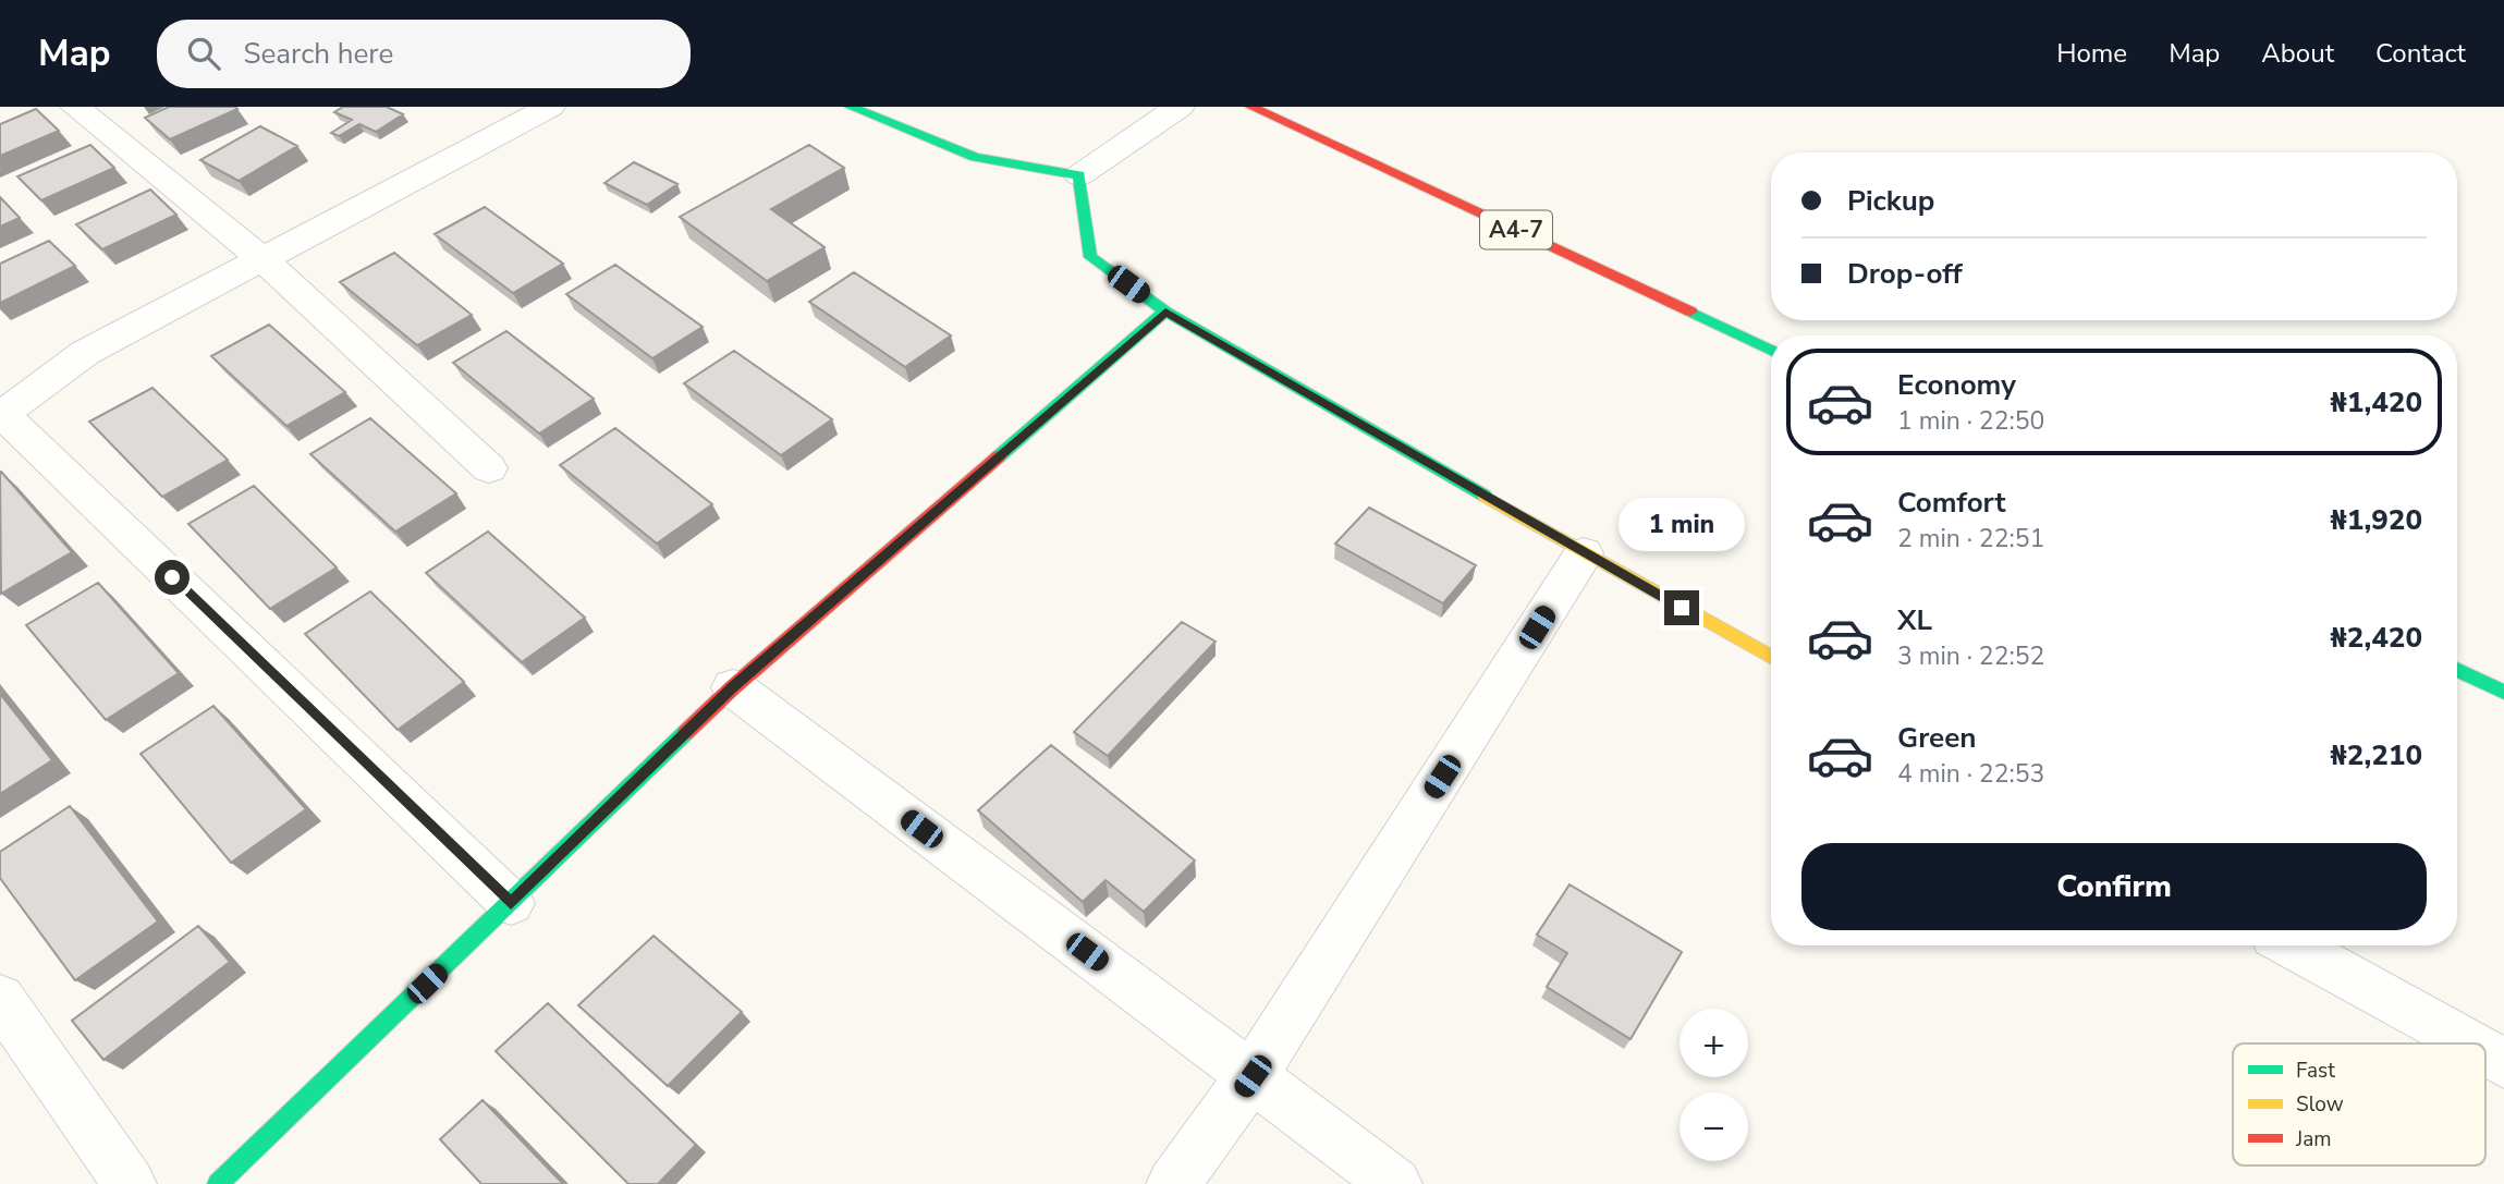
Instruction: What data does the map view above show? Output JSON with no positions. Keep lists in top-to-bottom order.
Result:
{
  "streets": {
    "main road": ["A4-7"]
  },
  "legend": ["Fast", "Slow", "Jam"],
  "page": {
    "header": "Map",
    "search": "Search here",
    "nav": [
      "Home",
      "Map",
      "About",
      "Contact"
    ],
    "banner": ["Pickup", "Drop-off"],
    "list": [
      {
        "name": "Economy",
        "note": "1 min · 22:50",
        "value": "₦1,420"
      },
      {
        "name": "Comfort",
        "note": "2 min · 22:51",
        "value": "₦1,920"
      },
      {
        "name": "XL",
        "note": "3 min · 22:52",
        "value": "₦2,420"
      },
      {
        "name": "Green",
        "note": "4 min · 22:53",
        "value": "₦2,210"
      }
    ],
    "bubble": "1 min",
    "buttons": "Confirm",
    "map_buttons": ["+", "−"]
  }
}
